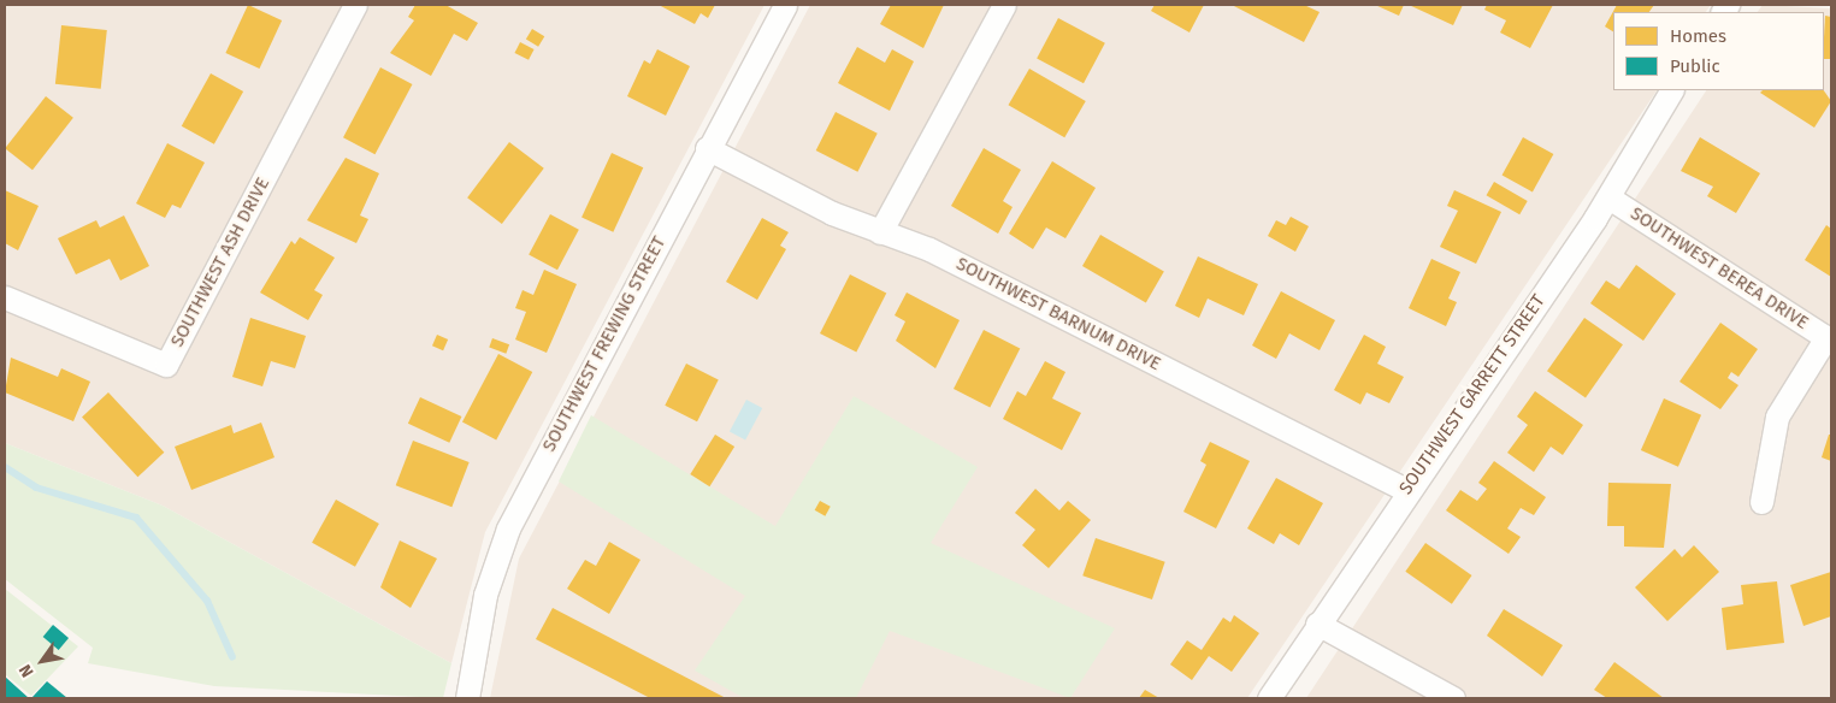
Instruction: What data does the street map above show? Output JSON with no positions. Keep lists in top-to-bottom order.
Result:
{
  "streets": {
    "street": [
      "SOUTHWEST ASH DRIVE",
      "SOUTHWEST BEREA DRIVE",
      "SOUTHWEST BARNUM DRIVE",
      "SOUTHWEST FREWING STREET",
      "SOUTHWEST GARRETT STREET"
    ]
  },
  "crossings": [
    ["SOUTHWEST BEREA DRIVE", "SOUTHWEST GARRETT STREET"],
    ["SOUTHWEST BARNUM DRIVE", "SOUTHWEST FREWING STREET"],
    ["SOUTHWEST BARNUM DRIVE", "SOUTHWEST GARRETT STREET"]
  ],
  "legend": ["Homes", "Public"],
  "north": "bottom left"
}
